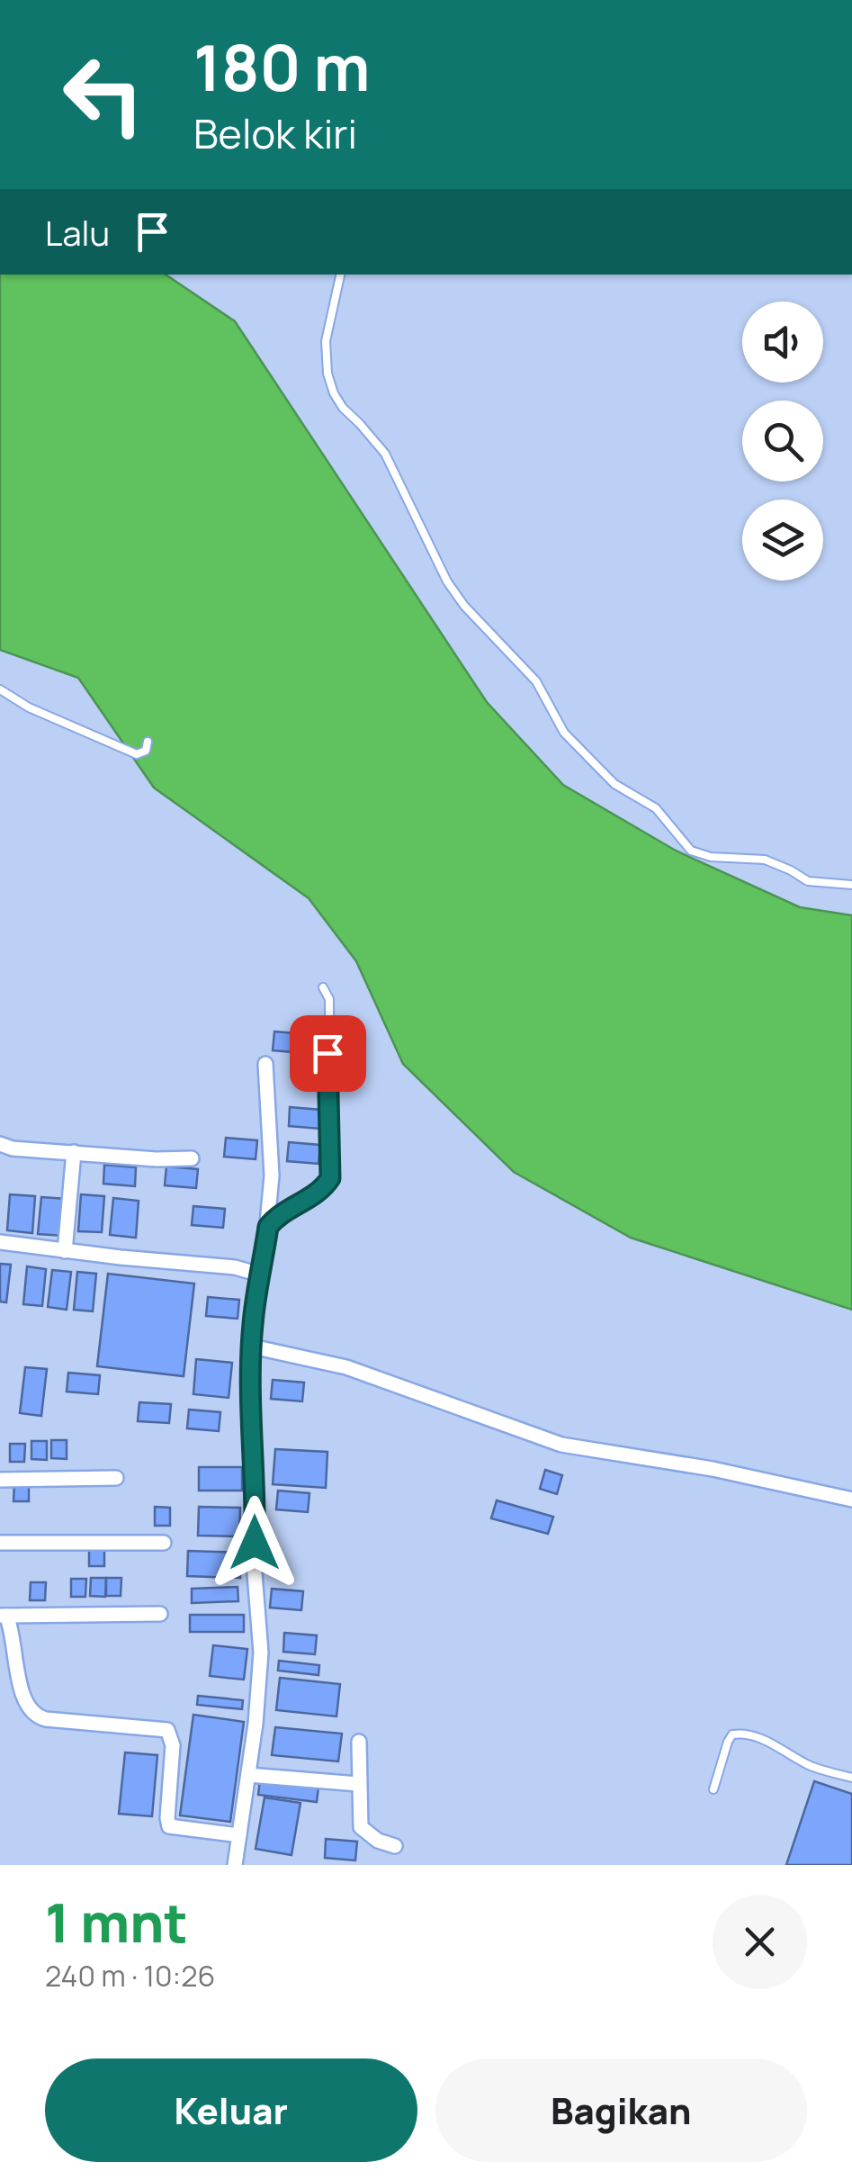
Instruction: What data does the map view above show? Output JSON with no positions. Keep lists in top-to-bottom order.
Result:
{
  "page": {
    "turn": ["180 m", "Belok kiri"],
    "then": "Lalu",
    "heading": ["1 mnt", "240 m · 10:26"],
    "buttons": ["Keluar", "Bagikan"]
  }
}
